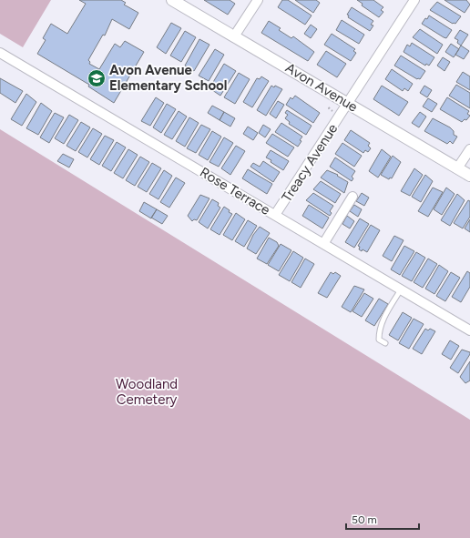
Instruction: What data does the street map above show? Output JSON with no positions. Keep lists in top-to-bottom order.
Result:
{
  "streets": {
    "street": ["Avon Avenue", "Treacy Avenue", "Rose Terrace"]
  },
  "crossings": [
    ["Avon Avenue", "Treacy Avenue"],
    ["Treacy Avenue", "Rose Terrace"]
  ],
  "parks": ["Woodland Cemetery"],
  "places": {
    "school or university": ["Avon Avenue Elementary School"]
  },
  "scale_bar": "50 m"
}
